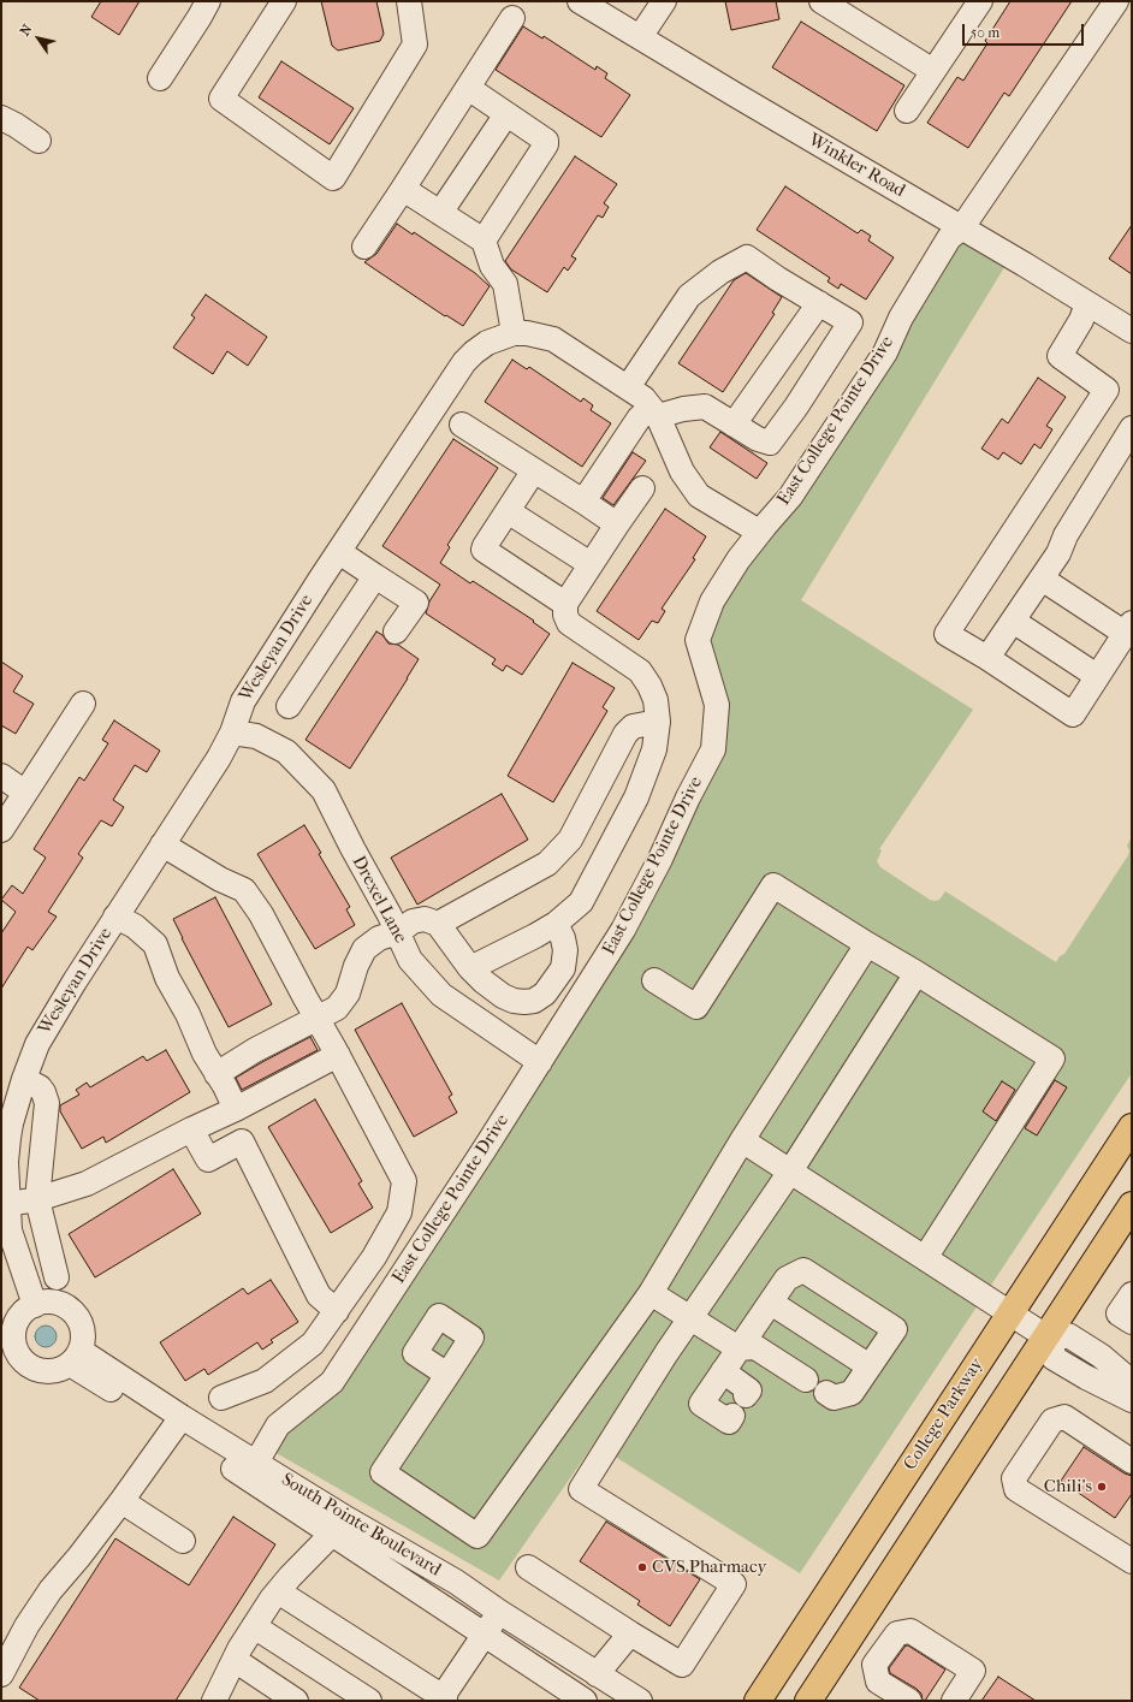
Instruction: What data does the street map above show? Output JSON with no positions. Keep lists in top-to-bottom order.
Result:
{
  "streets": {
    "main road": ["College Parkway"],
    "street": [
      "Winkler Road",
      "East College Pointe Drive",
      "Wesleyan Drive",
      "Drexel Lane",
      "South Pointe Boulevard"
    ]
  },
  "crossings": [
    ["Winkler Road", "East College Pointe Drive"],
    ["East College Pointe Drive", "Wesleyan Drive"],
    ["East College Pointe Drive", "Drexel Lane"],
    ["East College Pointe Drive", "South Pointe Boulevard"],
    ["Wesleyan Drive", "Drexel Lane"],
    ["Wesleyan Drive", "South Pointe Boulevard"]
  ],
  "places": ["Chili's", "CVS Pharmacy"],
  "scale_bar": "50 m",
  "north": "top left"
}
